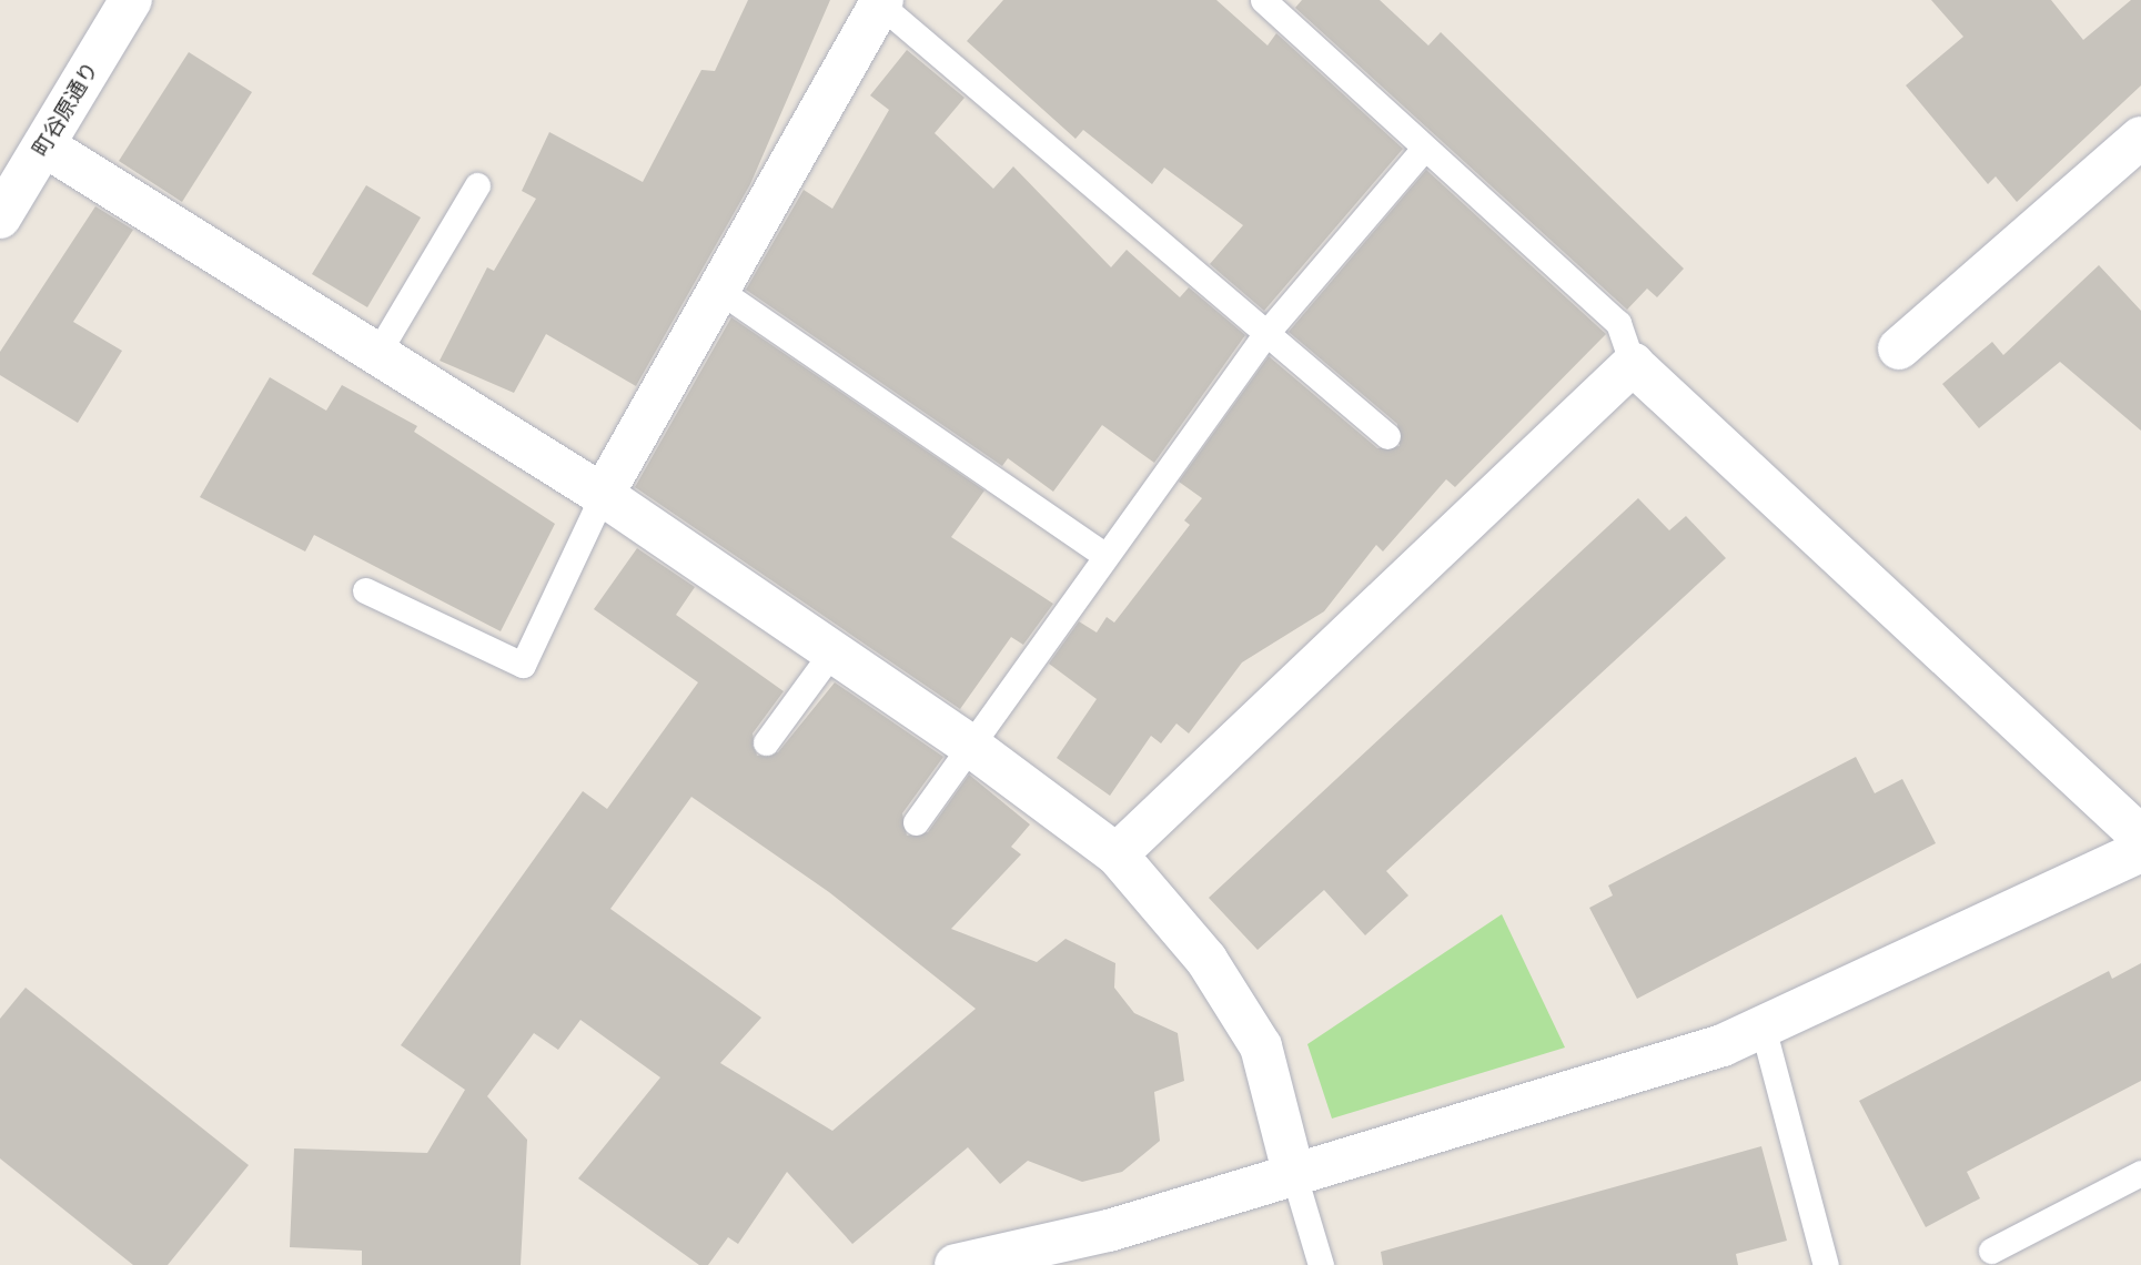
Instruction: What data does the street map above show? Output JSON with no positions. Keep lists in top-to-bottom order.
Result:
{
  "streets": {
    "street": ["町谷原通り"]
  }
}
